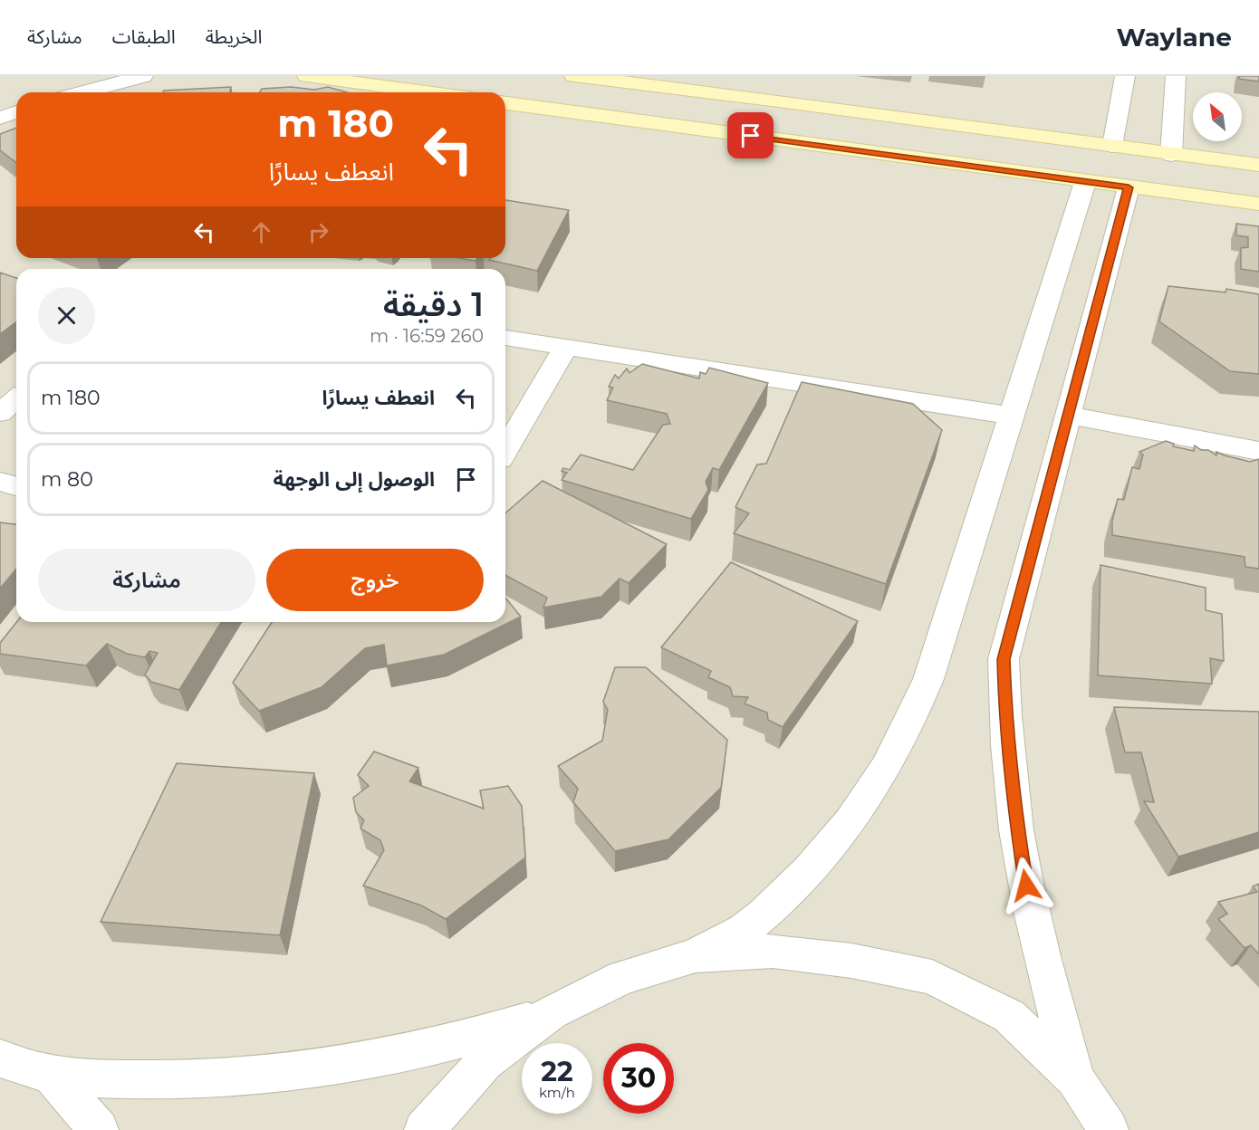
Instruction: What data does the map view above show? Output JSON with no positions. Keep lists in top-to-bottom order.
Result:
{
  "north": "top left",
  "page": {
    "header": "Waylane",
    "nav": ["الخريطة", "الطبقات", "مشاركة"],
    "turn": ["180 m", "انعطف يسارًا"],
    "heading": ["1 دقيقة", "260 m · 16:59"],
    "list": [
      {
        "name": "انعطف يسارًا",
        "value": "180 m"
      },
      {
        "name": "الوصول إلى الوجهة",
        "value": "80 m"
      }
    ],
    "buttons": ["خروج", "مشاركة"],
    "speed": "22 km/h",
    "limit": "30"
  }
}
